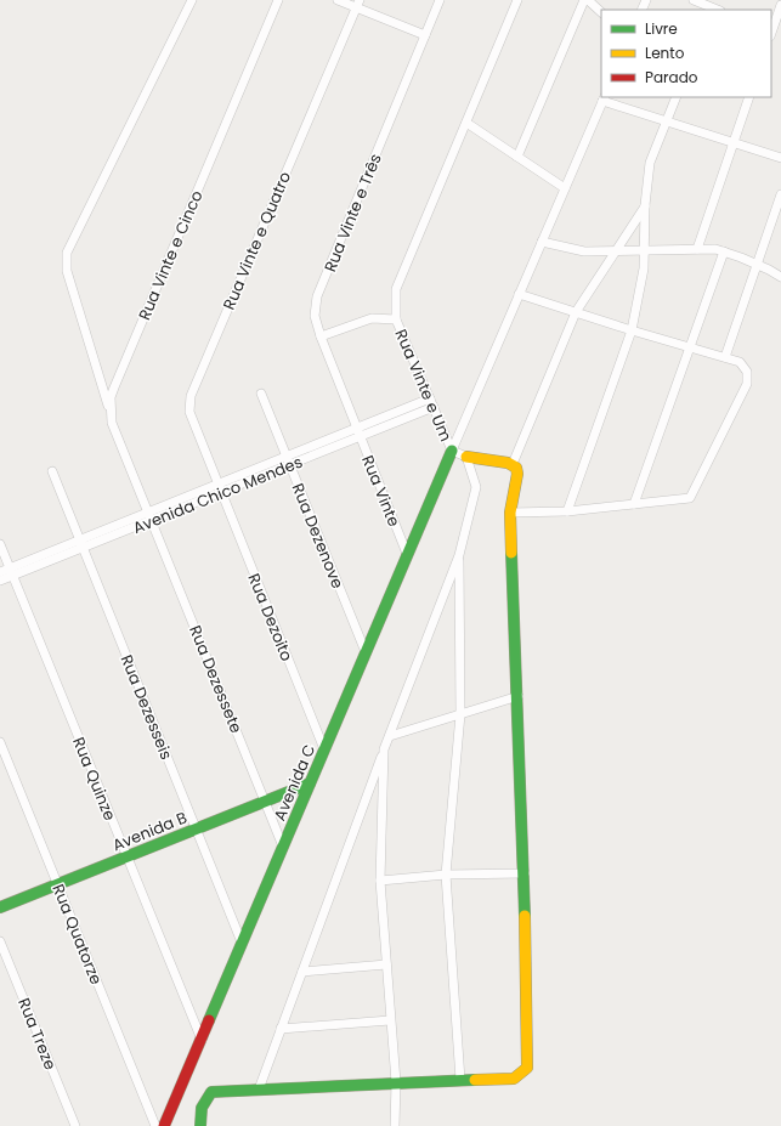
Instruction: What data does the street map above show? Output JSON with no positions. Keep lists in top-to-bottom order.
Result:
{
  "streets": {
    "street": [
      "Rua Vinte e Três",
      "Rua Vinte e Quatro",
      "Rua Vinte e Cinco",
      "Rua Vinte e Um",
      "Rua Vinte",
      "Avenida Chico Mendes",
      "Rua Dezenove",
      "Rua Dezoito",
      "Rua Dezessete",
      "Rua Dezesseis",
      "Rua Quinze",
      "Avenida C",
      "Avenida B",
      "Rua Quatorze",
      "Rua Treze"
    ]
  },
  "crossings": [
    ["Rua Vinte e Três", "Rua Vinte"],
    ["Rua Vinte e Três", "Avenida Chico Mendes"],
    ["Rua Vinte e Quatro", "Avenida Chico Mendes"],
    ["Rua Vinte e Quatro", "Rua Dezoito"],
    ["Rua Vinte e Cinco", "Avenida Chico Mendes"],
    ["Rua Vinte e Cinco", "Rua Dezessete"],
    ["Rua Vinte e Um", "Avenida Chico Mendes"],
    ["Rua Vinte e Um", "Avenida C"],
    ["Rua Vinte", "Avenida Chico Mendes"],
    ["Rua Vinte", "Avenida C"],
    ["Avenida Chico Mendes", "Rua Dezenove"],
    ["Avenida Chico Mendes", "Rua Dezoito"],
    ["Avenida Chico Mendes", "Rua Dezessete"],
    ["Avenida Chico Mendes", "Rua Dezesseis"],
    ["Avenida Chico Mendes", "Rua Quinze"],
    ["Rua Dezenove", "Avenida C"],
    ["Rua Dezoito", "Avenida C"],
    ["Rua Dezessete", "Avenida C"],
    ["Rua Dezessete", "Avenida B"],
    ["Rua Dezesseis", "Avenida C"],
    ["Rua Dezesseis", "Avenida B"],
    ["Rua Quinze", "Avenida C"],
    ["Rua Quinze", "Avenida B"],
    ["Avenida C", "Avenida B"],
    ["Avenida B", "Rua Quatorze"]
  ],
  "legend": ["Livre", "Lento", "Parado"]
}
